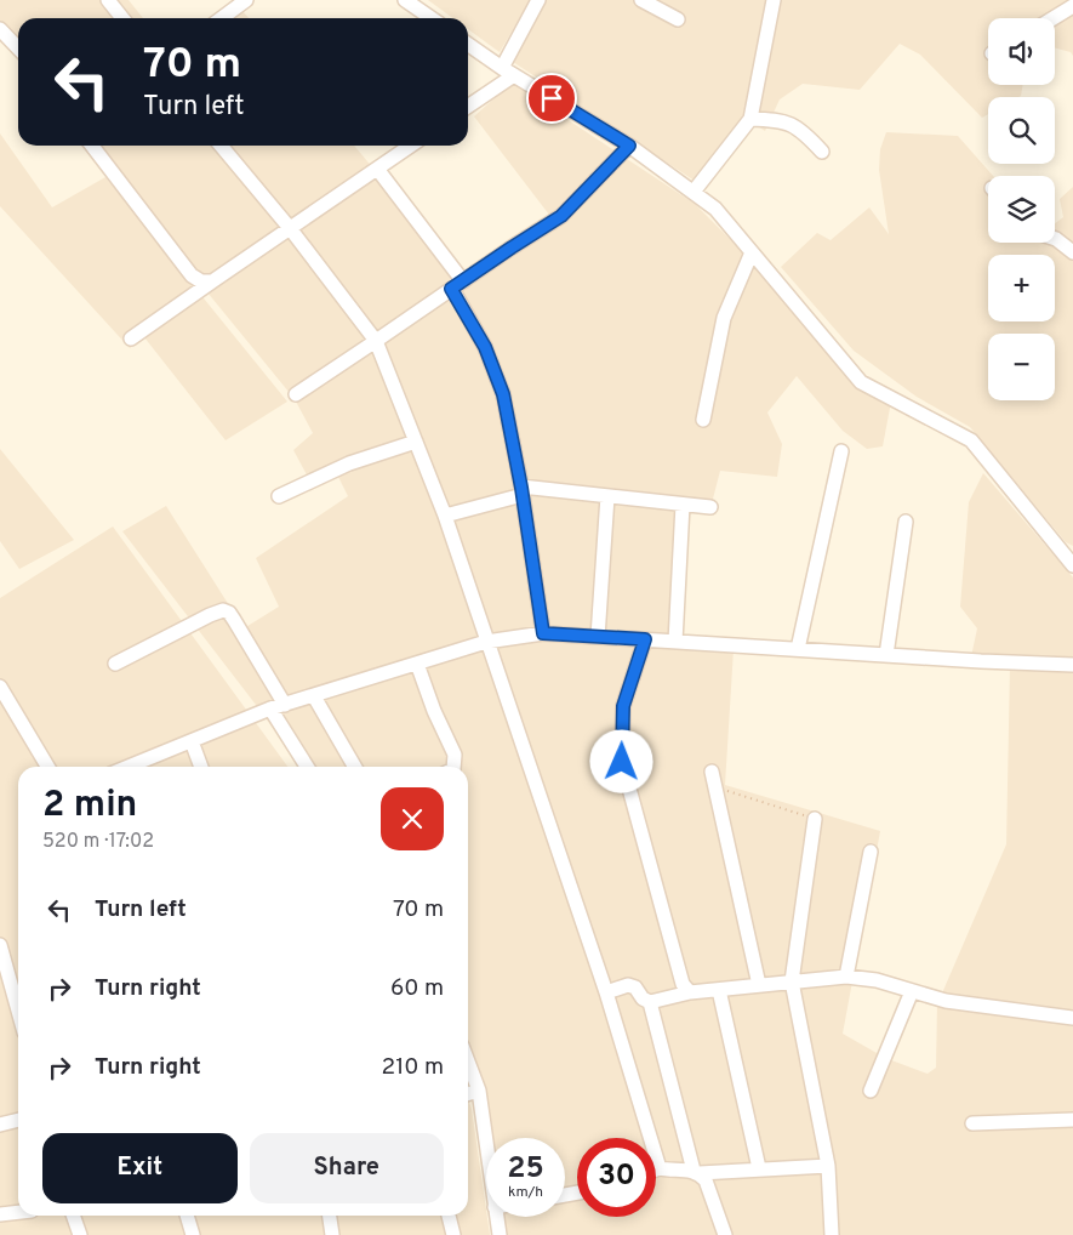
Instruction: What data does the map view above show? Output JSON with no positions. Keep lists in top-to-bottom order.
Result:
{
  "page": {
    "map_buttons": ["+", "−"],
    "turn": ["70 m", "Turn left"],
    "heading": ["2 min", "520 m · 17:02"],
    "list": [
      {
        "name": "Turn left",
        "value": "70 m"
      },
      {
        "name": "Turn right",
        "value": "60 m"
      },
      {
        "name": "Turn right",
        "value": "210 m"
      }
    ],
    "buttons": ["Exit", "Share"],
    "speed": "25 km/h",
    "limit": "30"
  }
}
